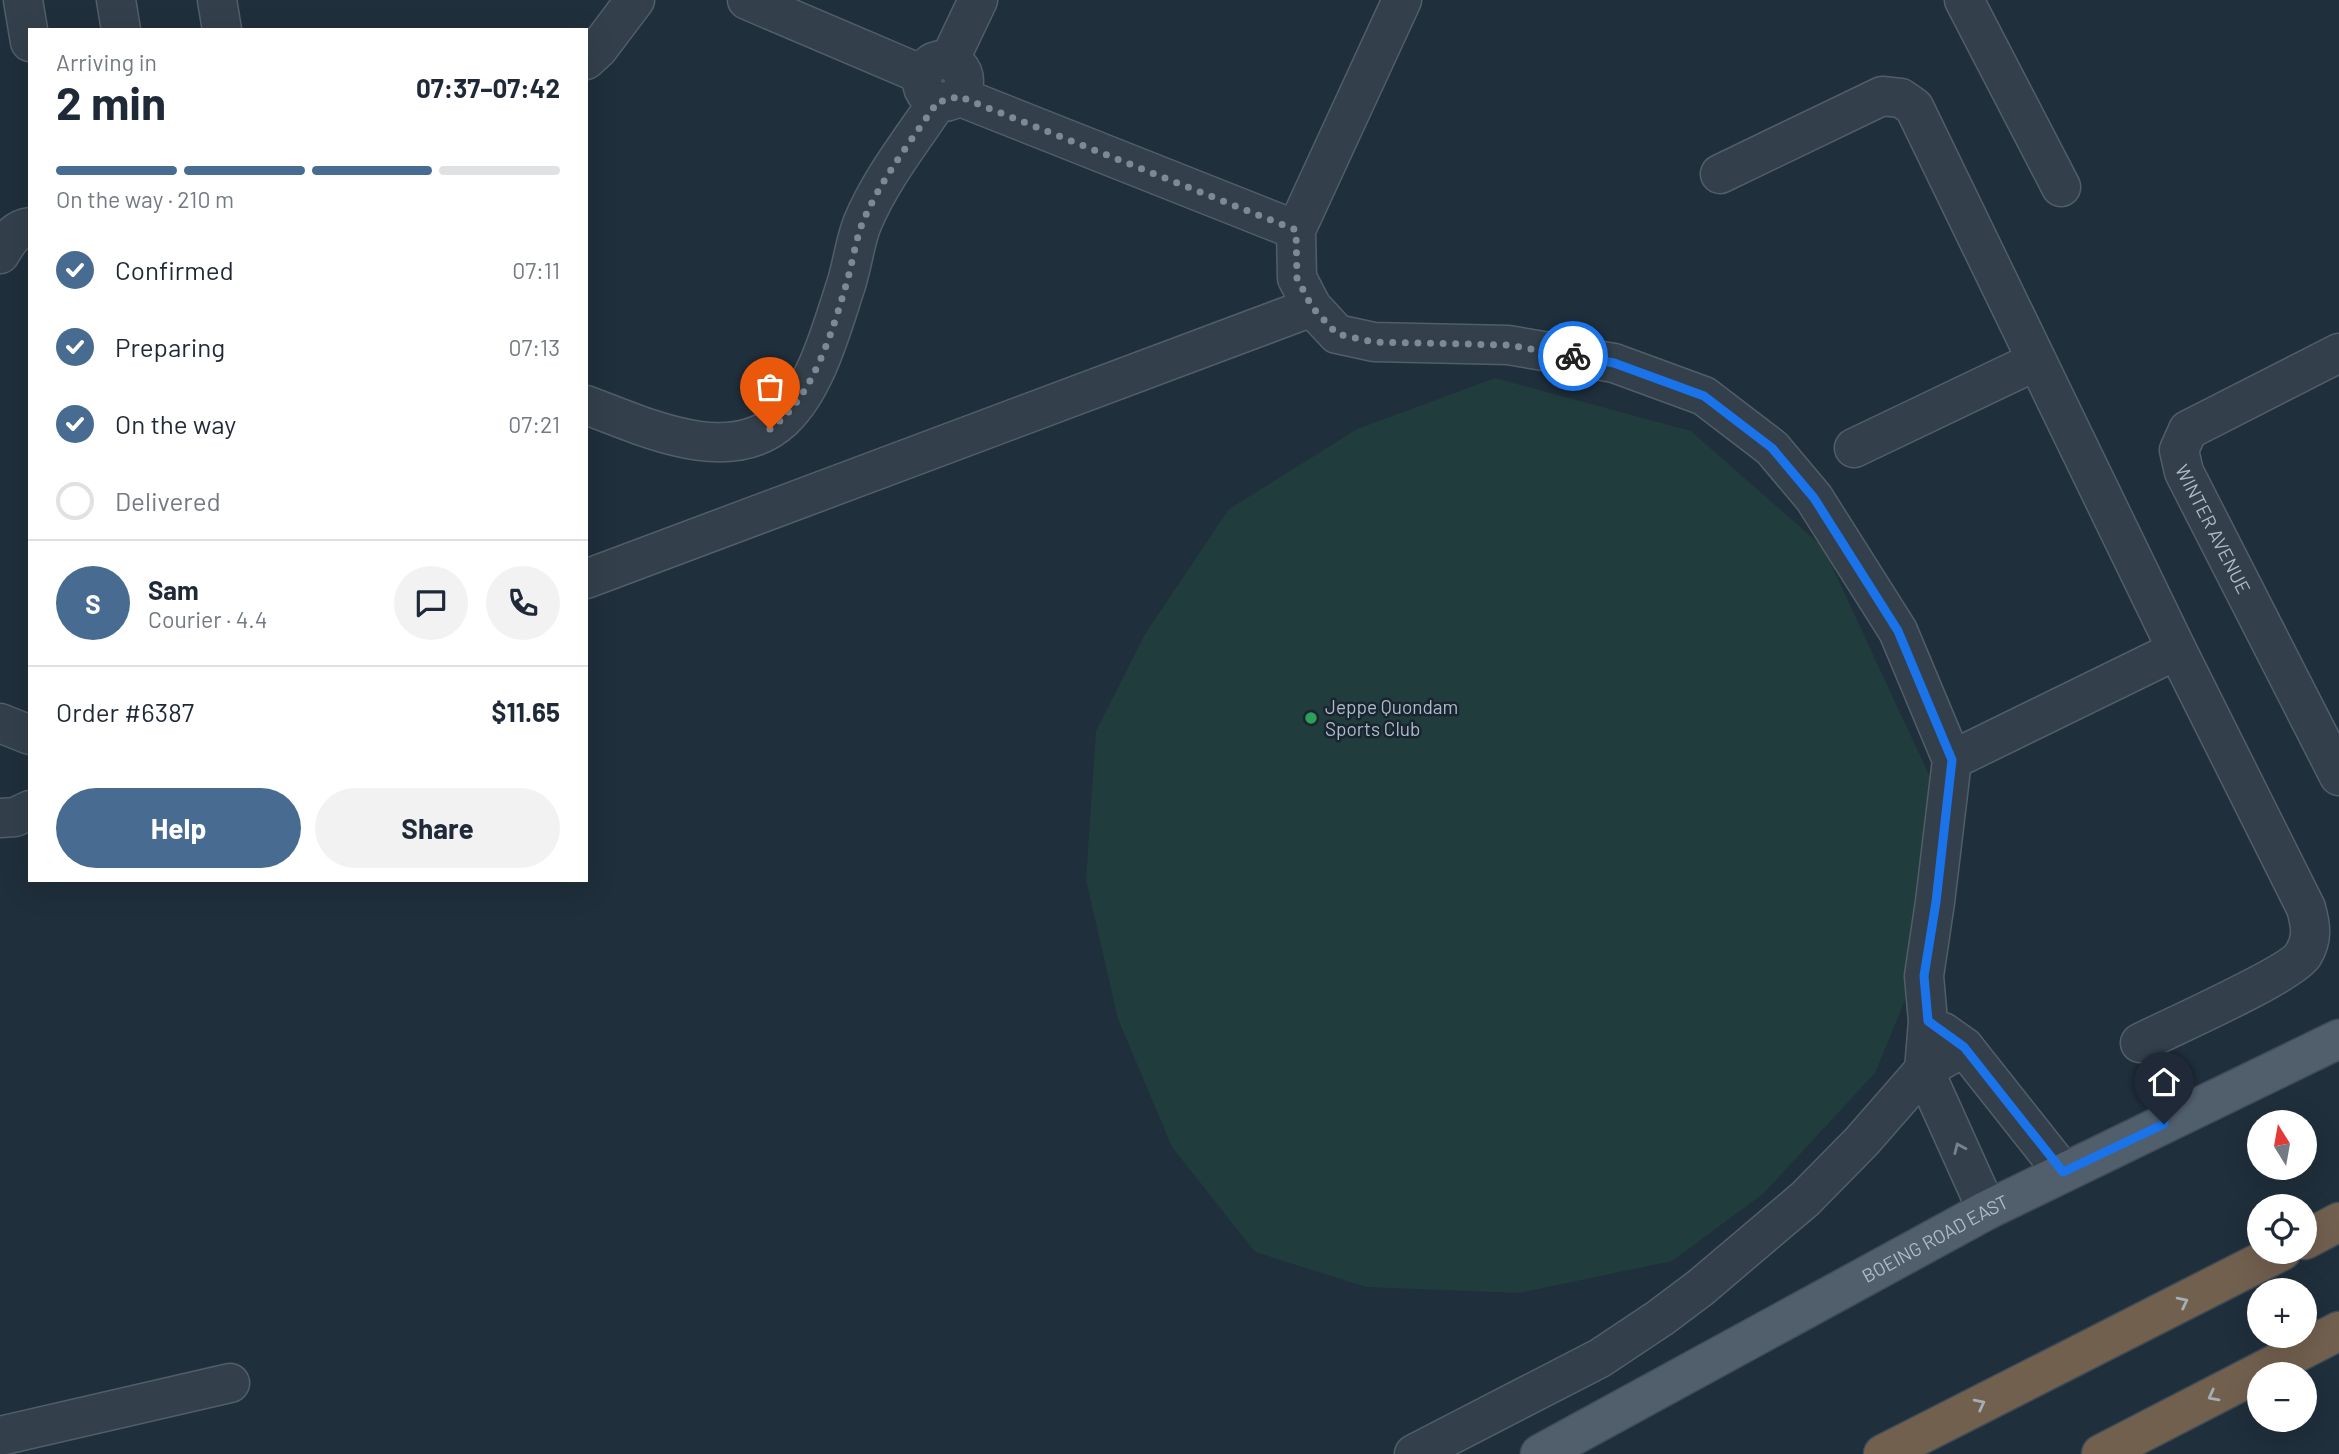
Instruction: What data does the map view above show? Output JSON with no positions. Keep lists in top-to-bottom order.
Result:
{
  "streets": {
    "main road": ["BOEING ROAD EAST"],
    "street": ["WINTER AVENUE"]
  },
  "places": ["Jeppe Quondam Sports Club"],
  "north": "top",
  "page": {
    "heading": ["2 min", "Arriving in", "07:37–07:42"],
    "panel": [
      "Sam",
      "Courier · 4.4",
      "Order #6387",
      "$11.65"
    ],
    "bar": "On the way · 210 m",
    "list": [
      ["Confirmed", "07:11"],
      ["Preparing", "07:13"],
      ["On the way", "07:21"],
      "Delivered"
    ],
    "round": "S",
    "buttons": ["Help", "Share"],
    "map_buttons": ["+", "−"]
  }
}
